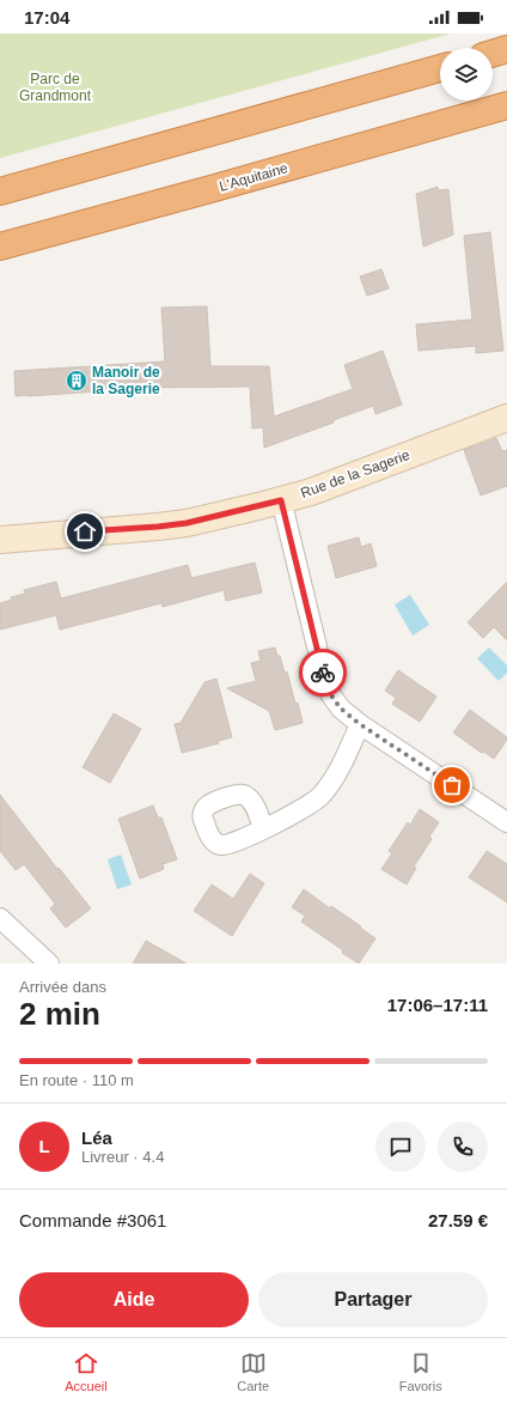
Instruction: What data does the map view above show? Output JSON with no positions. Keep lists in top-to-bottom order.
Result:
{
  "streets": {
    "highway": ["L'Aquitaine"],
    "street": ["Rue de la Sagerie"]
  },
  "parks": ["Parc de Grandmont"],
  "places": {
    "building": ["Manoir de la Sagerie"]
  },
  "page": {
    "status": "17:04",
    "heading": ["2 min", "Arrivée dans", "17:06–17:11"],
    "panel": [
      "Léa",
      "Livreur · 4.4",
      "Commande #3061",
      "27.59 €"
    ],
    "bar": "En route · 110 m",
    "round": "L",
    "buttons": ["Aide", "Partager"],
    "tabs": ["Accueil", "Carte", "Favoris"]
  }
}
